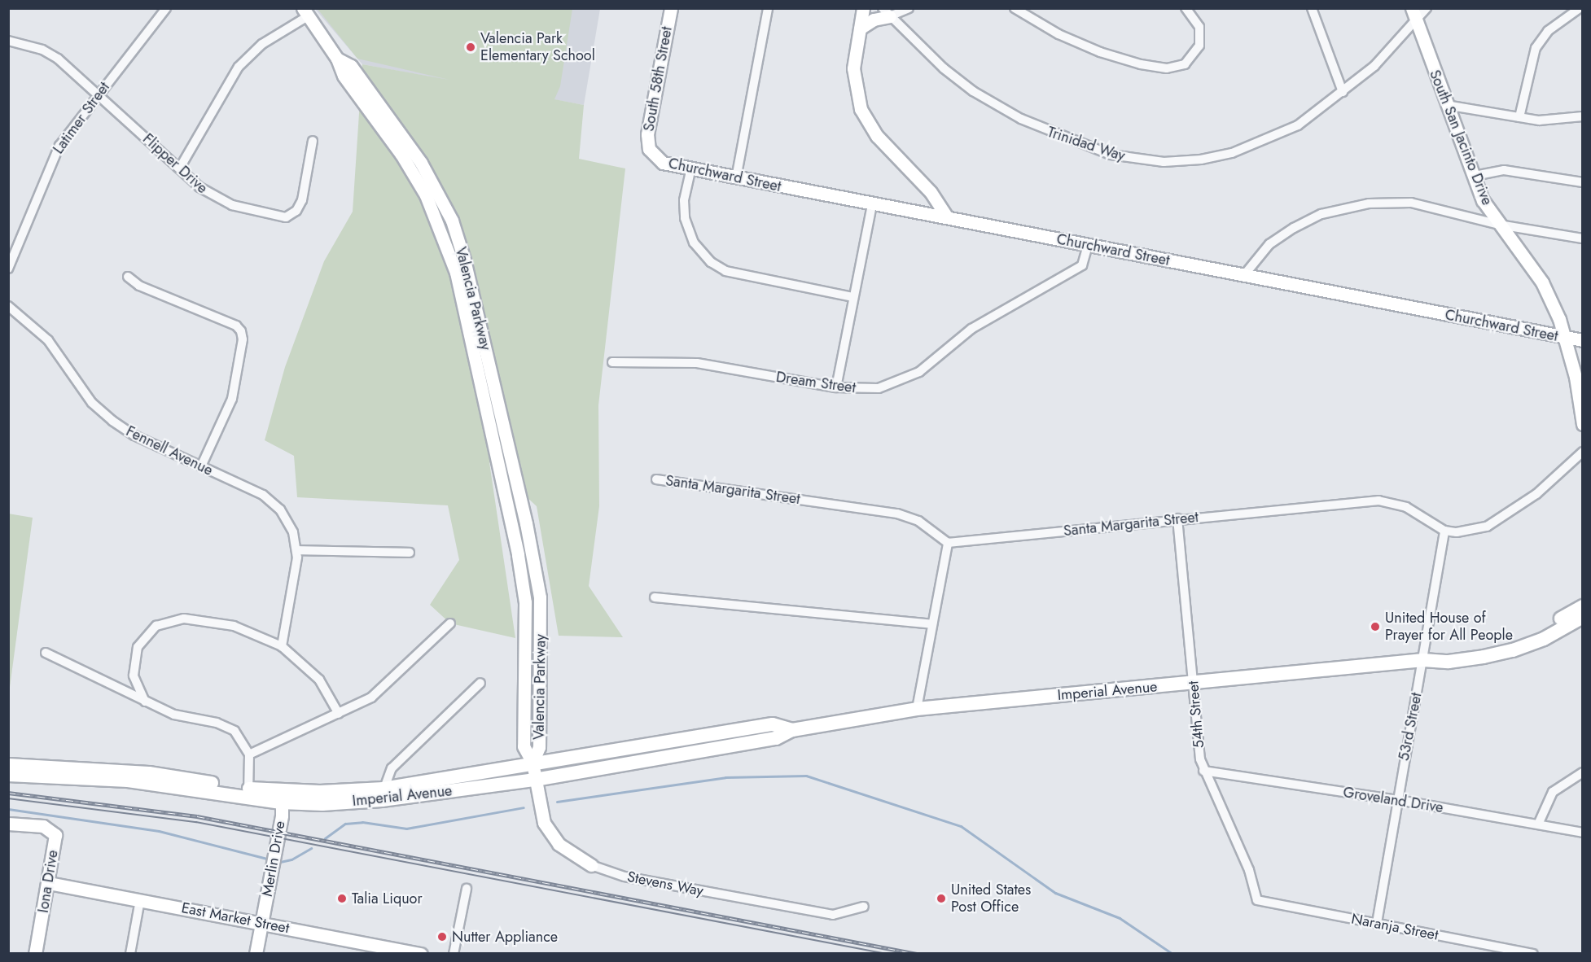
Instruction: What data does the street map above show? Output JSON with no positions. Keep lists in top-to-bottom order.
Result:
{
  "streets": {
    "main road": ["Imperial Avenue"],
    "street": [
      "South 58th Street",
      "Latimer Street",
      "South San Jacinto Drive",
      "Trinidad Way",
      "Flipper Drive",
      "Churchward Street",
      "Valencia Parkway",
      "Dream Street",
      "Fennell Avenue",
      "Santa Margarita Street",
      "54th Street",
      "53rd Street",
      "Groveland Drive",
      "Merlin Drive",
      "Iona Drive",
      "Stevens Way",
      "East Market Street",
      "Naranja Street"
    ]
  },
  "crossings": [
    ["South 58th Street", "Churchward Street"],
    ["Latimer Street", "Flipper Drive"],
    ["South San Jacinto Drive", "Trinidad Way"],
    ["South San Jacinto Drive", "Churchward Street"],
    ["Churchward Street", "Dream Street"],
    ["Valencia Parkway", "Imperial Avenue"],
    ["Valencia Parkway", "Stevens Way"],
    ["Santa Margarita Street", "54th Street"],
    ["Santa Margarita Street", "53rd Street"],
    ["Imperial Avenue", "54th Street"],
    ["Imperial Avenue", "53rd Street"],
    ["Imperial Avenue", "Merlin Drive"],
    ["Imperial Avenue", "Stevens Way"],
    ["54th Street", "Groveland Drive"],
    ["54th Street", "Naranja Street"],
    ["53rd Street", "Groveland Drive"],
    ["53rd Street", "Naranja Street"],
    ["Merlin Drive", "East Market Street"],
    ["Iona Drive", "East Market Street"]
  ],
  "places": [
    "Valencia Park Elementary School",
    "United House of Prayer for All People",
    "Talia Liquor",
    "United States Post Office",
    "Nutter Appliance"
  ]
}
